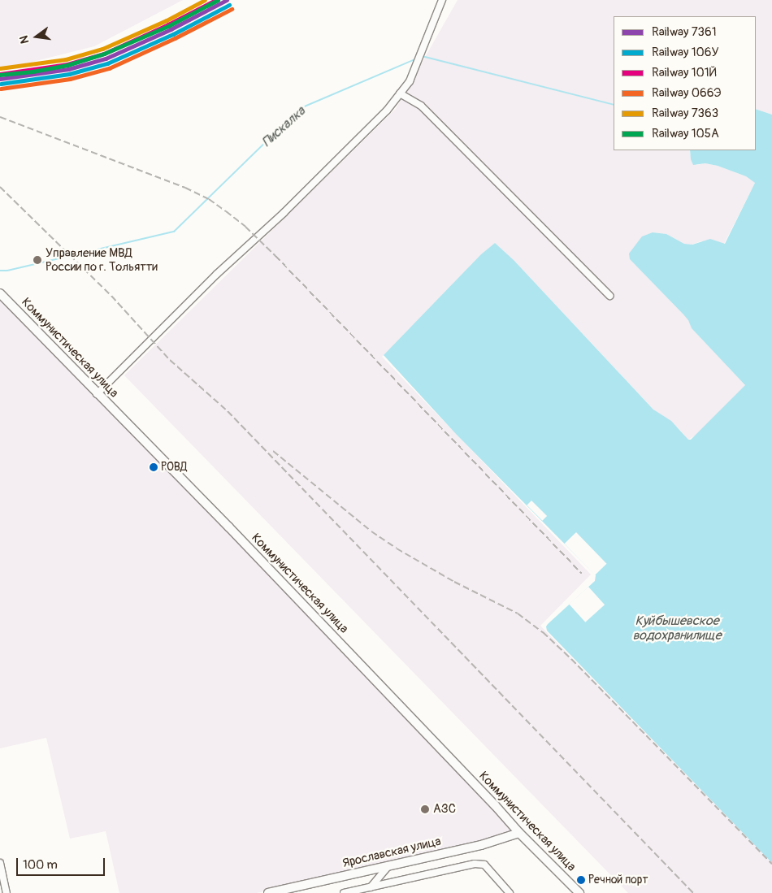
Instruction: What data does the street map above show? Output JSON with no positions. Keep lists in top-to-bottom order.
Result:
{
  "streets": {
    "main road": ["Коммунистическая улица", "Ярославская улица"]
  },
  "crossings": [
    ["Коммунистическая улица", "Ярославская улица"]
  ],
  "water": ["Пискалка", "Куйбышевское водохранилище"],
  "places": [
    "Управление МВД России по г. Тольятти",
    "РОВД",
    "АЗС",
    "Речной порт"
  ],
  "lines": [
    "rail line 7361",
    "rail line 101Й",
    "rail line 7363",
    "rail line 105А",
    "rail line 106У",
    "rail line 066Э"
  ],
  "legend": [
    "Railway 7361",
    "Railway 106У",
    "Railway 101Й",
    "Railway 066Э",
    "Railway 7363",
    "Railway 105А"
  ],
  "scale_bar": "100 m",
  "north": "left"
}
